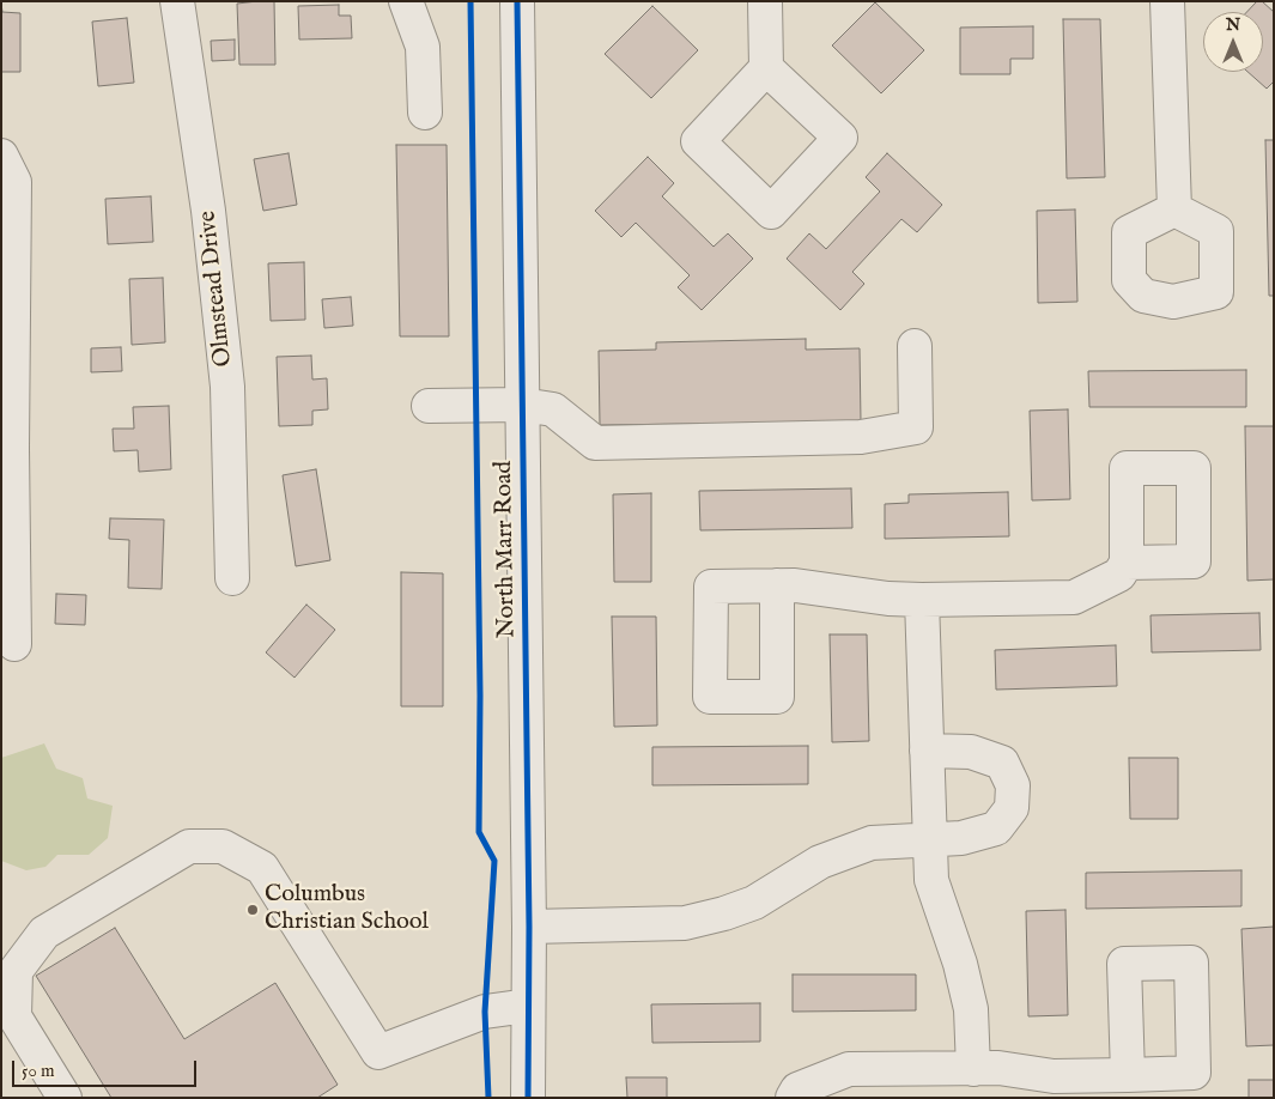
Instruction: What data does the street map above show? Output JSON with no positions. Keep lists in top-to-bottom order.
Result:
{
  "streets": {
    "street": ["Olmstead Drive", "North Marr Road"]
  },
  "places": ["Columbus Christian School"],
  "scale_bar": "50 m",
  "north": "top"
}
